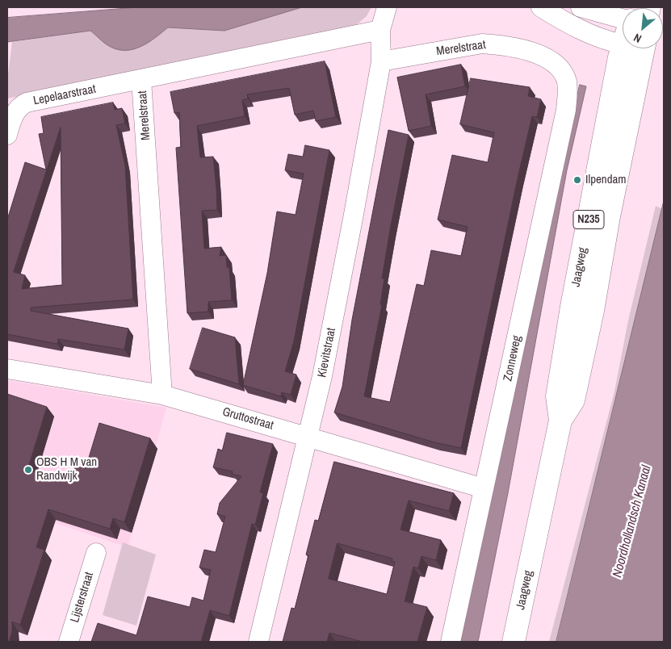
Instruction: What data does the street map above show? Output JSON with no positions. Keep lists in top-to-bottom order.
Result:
{
  "streets": {
    "main road": ["N235", "Jaagweg"],
    "street": [
      "Merelstraat",
      "Lepelaarstraat",
      "Kievitstraat",
      "Zonneweg",
      "Gruttostraat",
      "Lijsterstraat"
    ]
  },
  "crossings": [
    ["Merelstraat", "Lepelaarstraat"],
    ["Merelstraat", "Kievitstraat"],
    ["Merelstraat", "Zonneweg"],
    ["Merelstraat", "Gruttostraat"],
    ["Kievitstraat", "Gruttostraat"],
    ["Zonneweg", "Gruttostraat"]
  ],
  "water": ["Noordhollandsch Kanaal"],
  "places": ["Ilpendam", "OBS H M van Randwijk"],
  "north": "bottom left"
}
